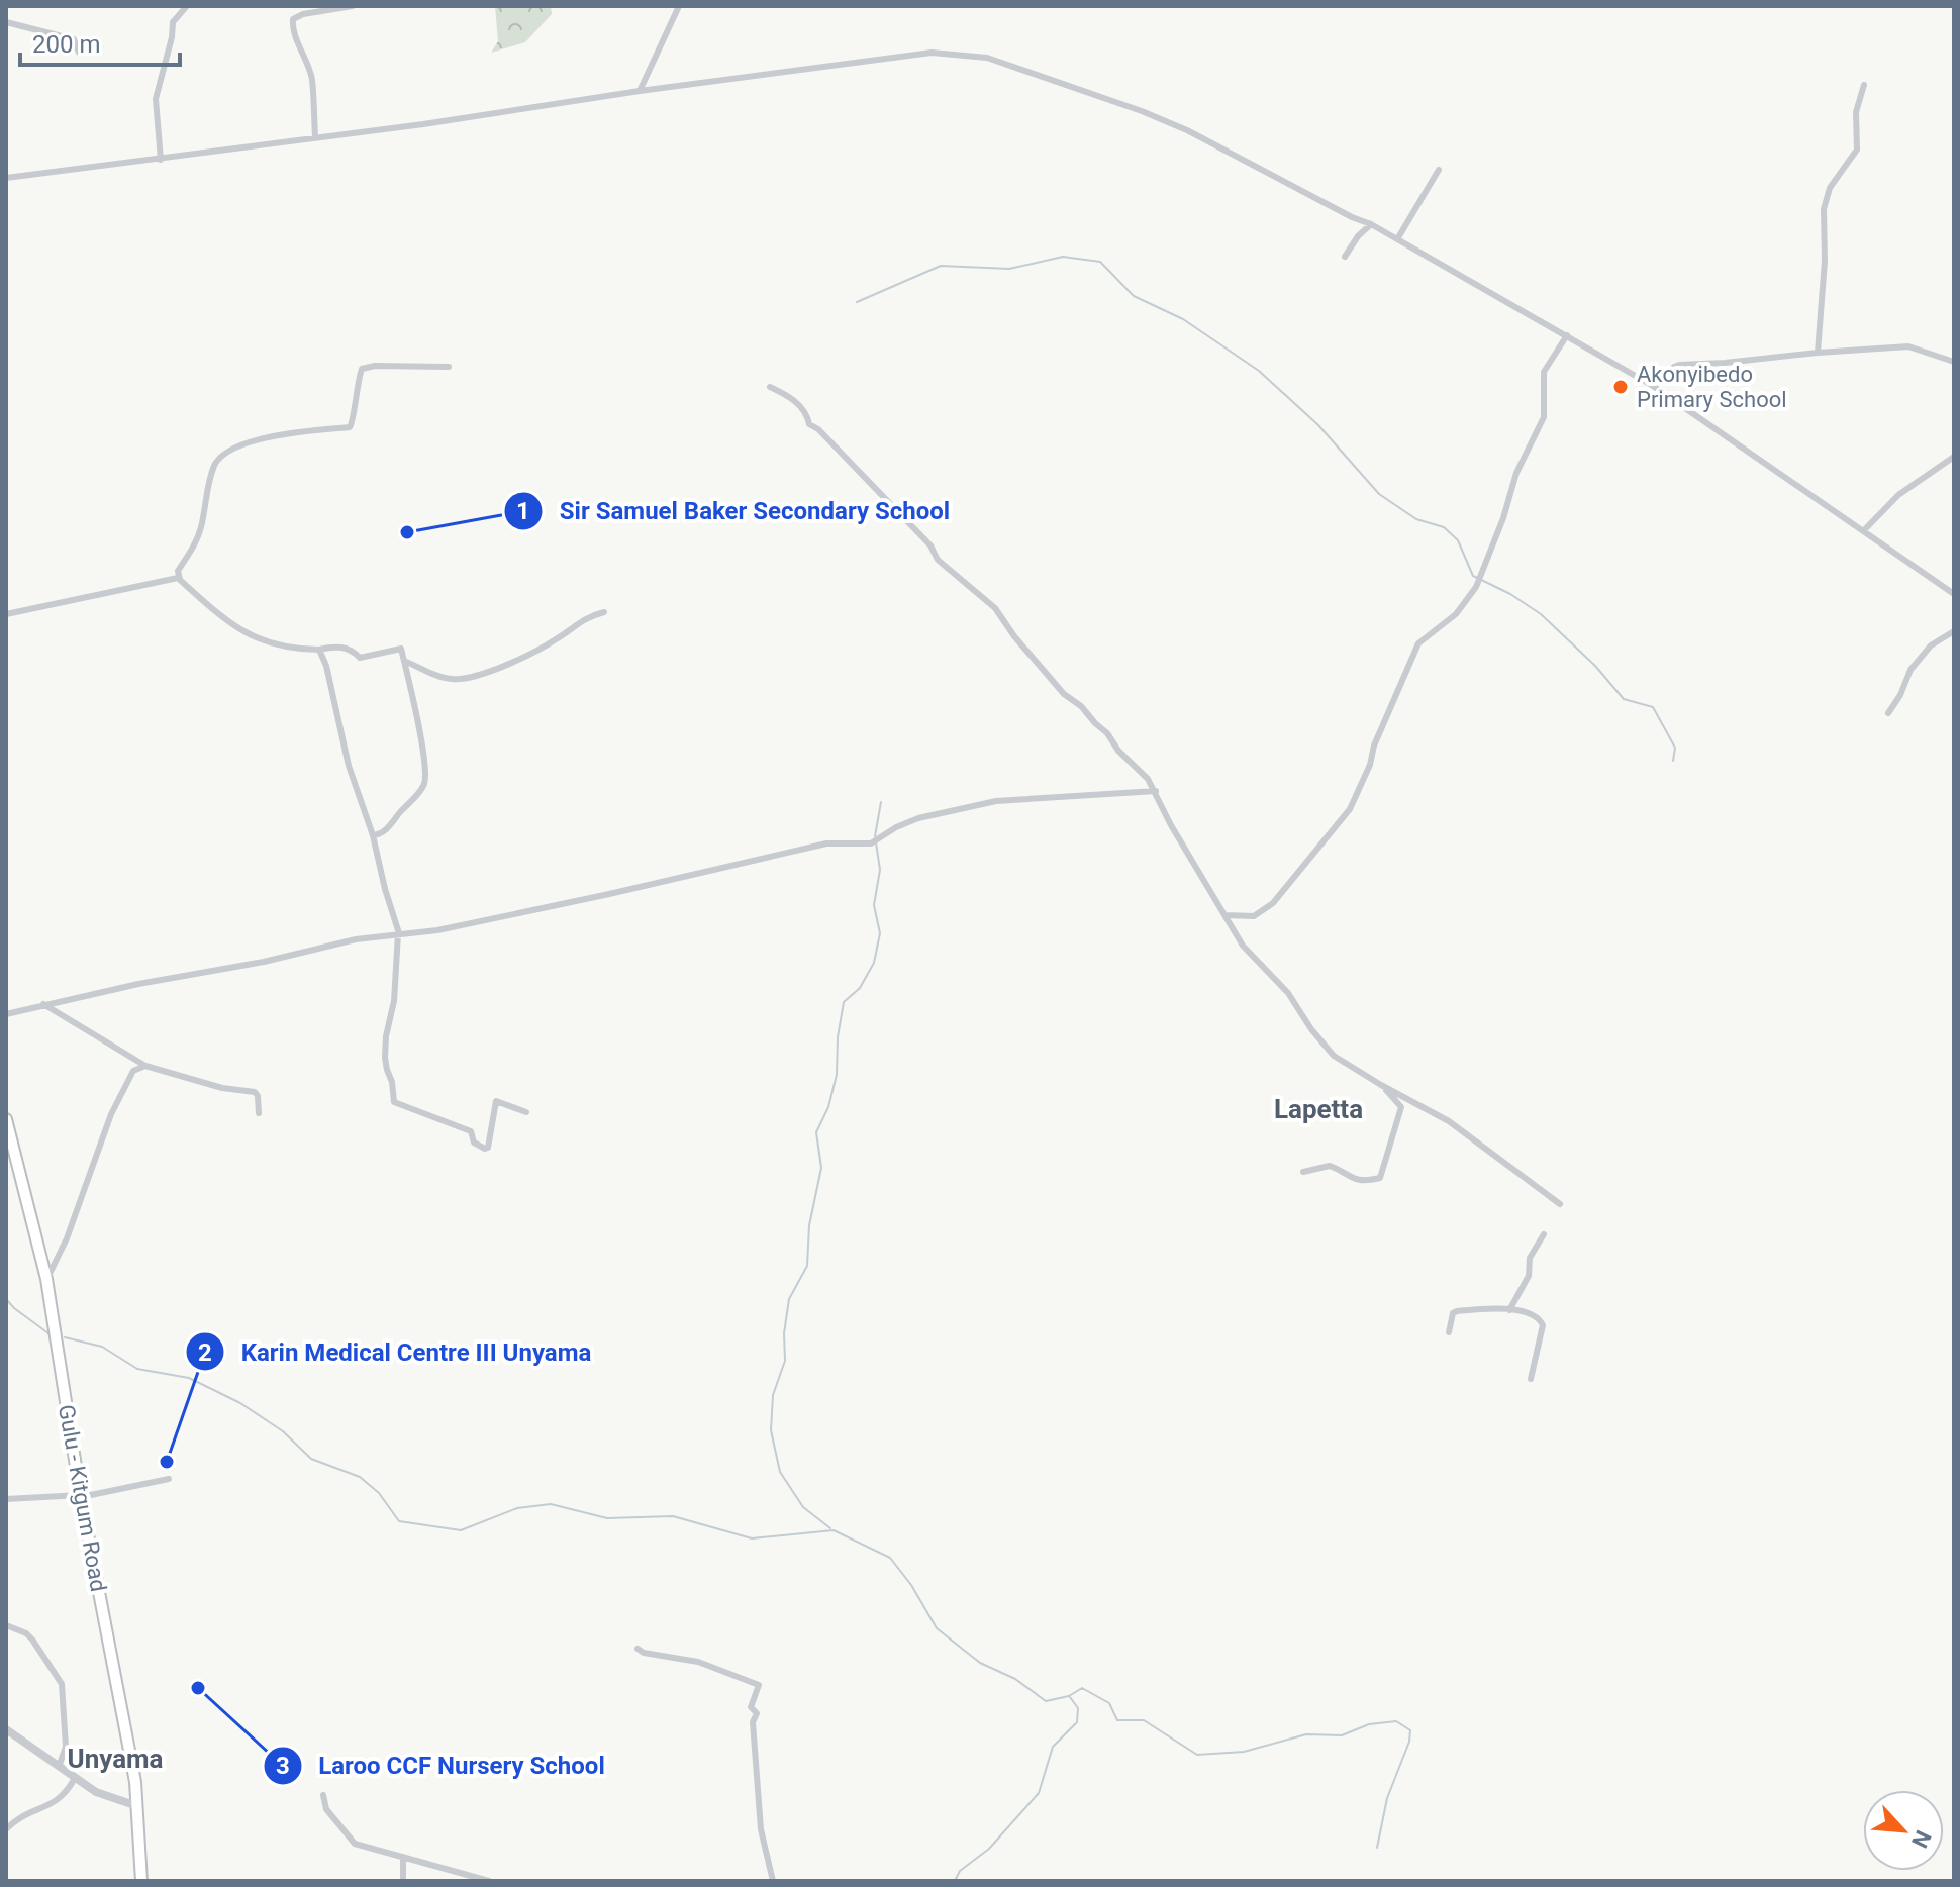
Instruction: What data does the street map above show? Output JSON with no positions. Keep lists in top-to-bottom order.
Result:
{
  "streets": {
    "main road": ["Gulu - Kitgum Road"]
  },
  "districts": ["Lapetta", "Unyama"],
  "places": [
    "Akonyibedo Primary School",
    "Sir Samuel Baker Secondary School",
    "Karin Medical Centre III Unyama",
    "Laroo CCF Nursery School"
  ],
  "scale_bar": "200 m",
  "north": "bottom right"
}
